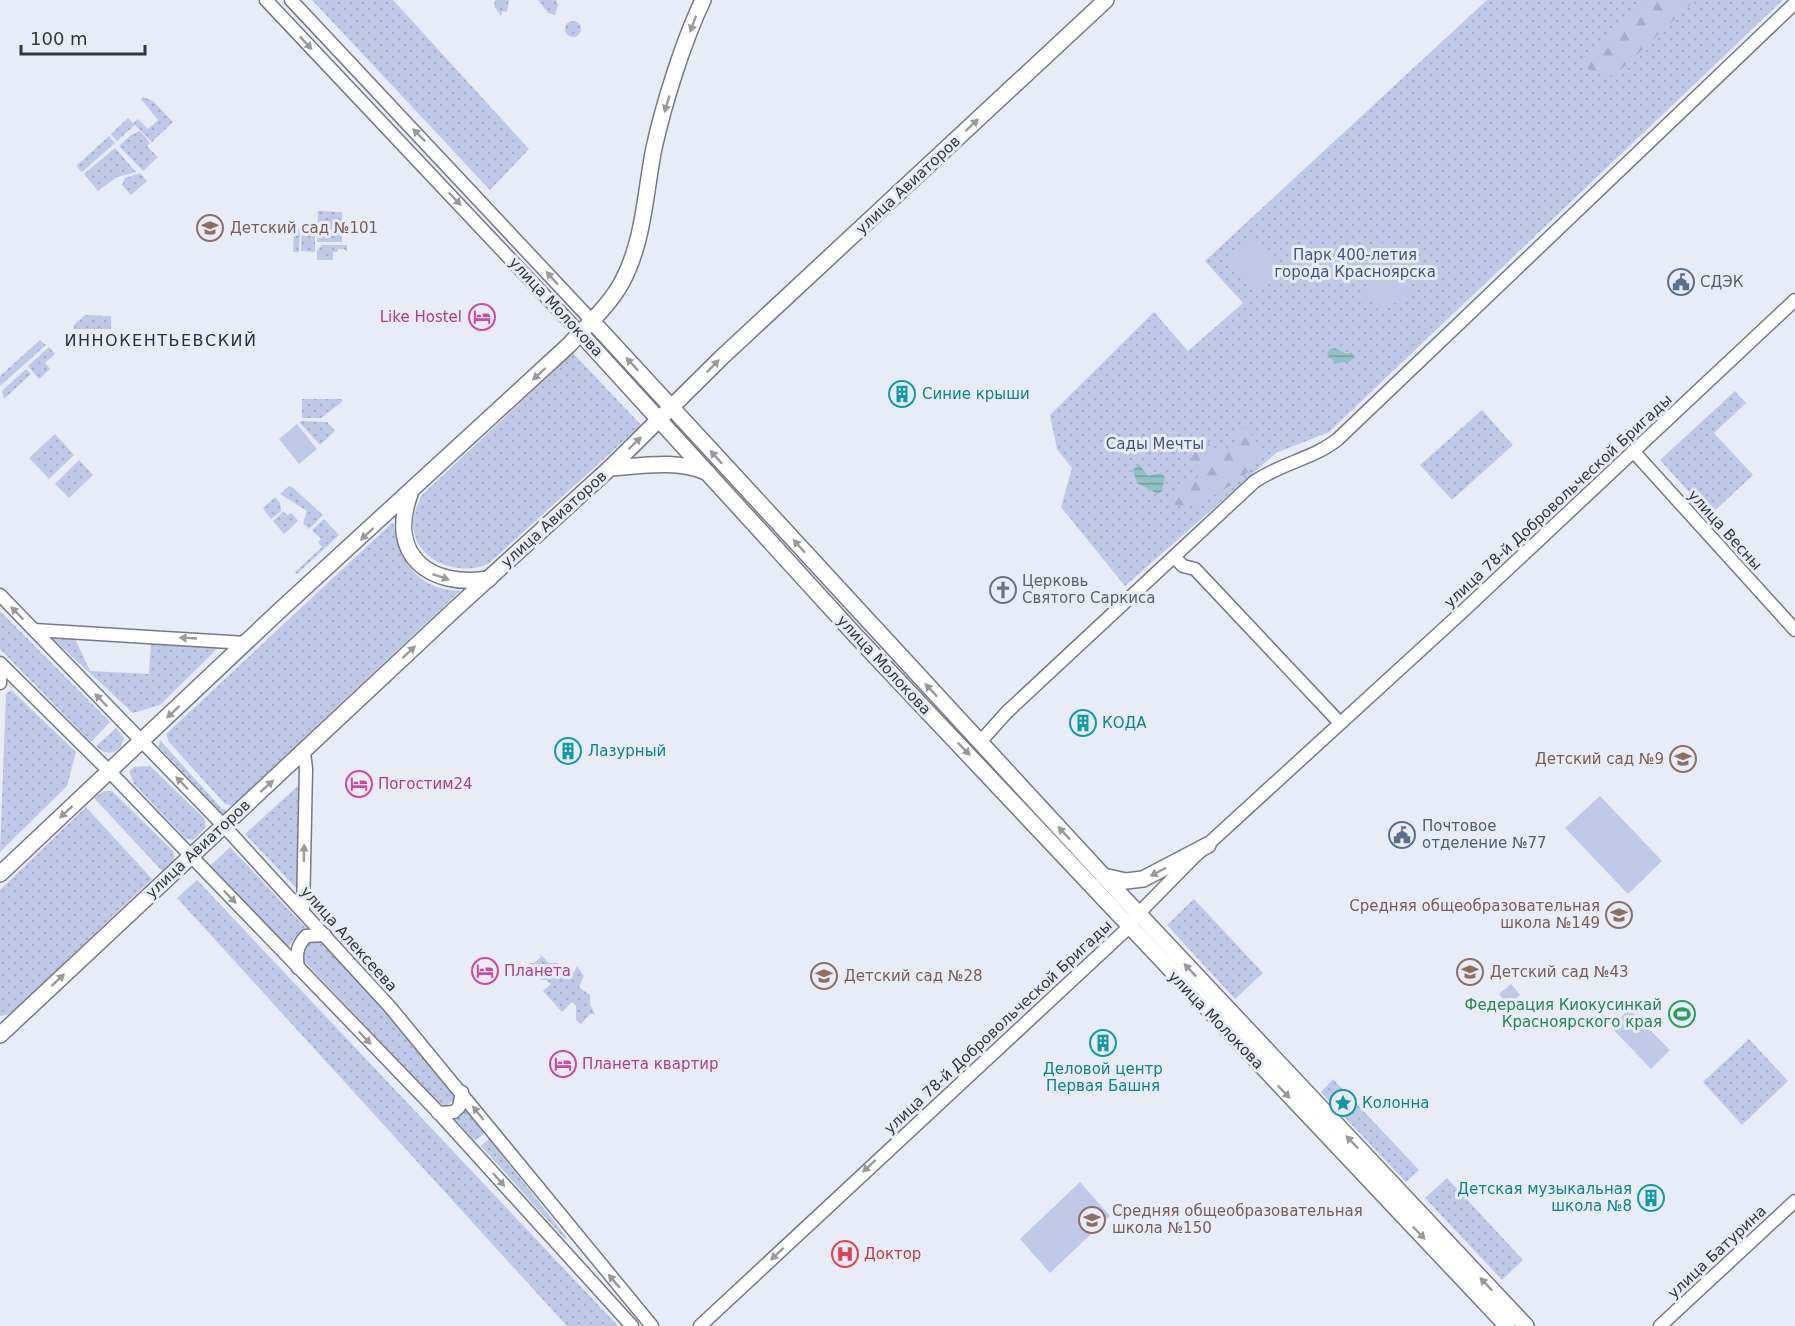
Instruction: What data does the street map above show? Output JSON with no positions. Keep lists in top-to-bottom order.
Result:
{
  "streets": {
    "main road": ["улица Авиаторов", "улица Молокова"],
    "street": [
      "улица 78-й Добровольческой Бригады",
      "улица Весны",
      "улица Алексеева",
      "улица Батурина"
    ]
  },
  "crossings": [
    ["улица Авиаторов", "улица Молокова"],
    ["улица Авиаторов", "улица Алексеева"],
    ["улица Молокова", "улица 78-й Добровольческой Бригады"],
    ["улица 78-й Добровольческой Бригады", "улица Весны"]
  ],
  "one_way": ["улица 78-й Добровольческой Бригады"],
  "districts": ["ИННОКЕНТЬЕВСКИЙ"],
  "parks": ["Парк 400-летия города Красноярска", "Сады Мечты"],
  "places": {
    "school or university": [
      "Детский сад №101",
      "Детский сад №9",
      "Средняя общеобразовательная школа №149",
      "Детский сад №43",
      "Детский сад №28",
      "Средняя общеобразовательная школа №150"
    ],
    "public building": ["СДЭК", "Почтовое отделение №77"],
    "hotel": [
      "Like Hostel",
      "Погостим24",
      "Планета",
      "Планета квартир"
    ],
    "building": [
      "Синие крыши",
      "КОДА",
      "Лазурный",
      "Деловой центр Первая Башня",
      "Детская музыкальная школа №8"
    ],
    "church": ["Церковь Святого Саркиса"],
    "sports": ["Федерация Киокусинкай Красноярского края"],
    "place": ["Колонна"],
    "hospital": ["Доктор"]
  },
  "scale_bar": "100 m"
}
